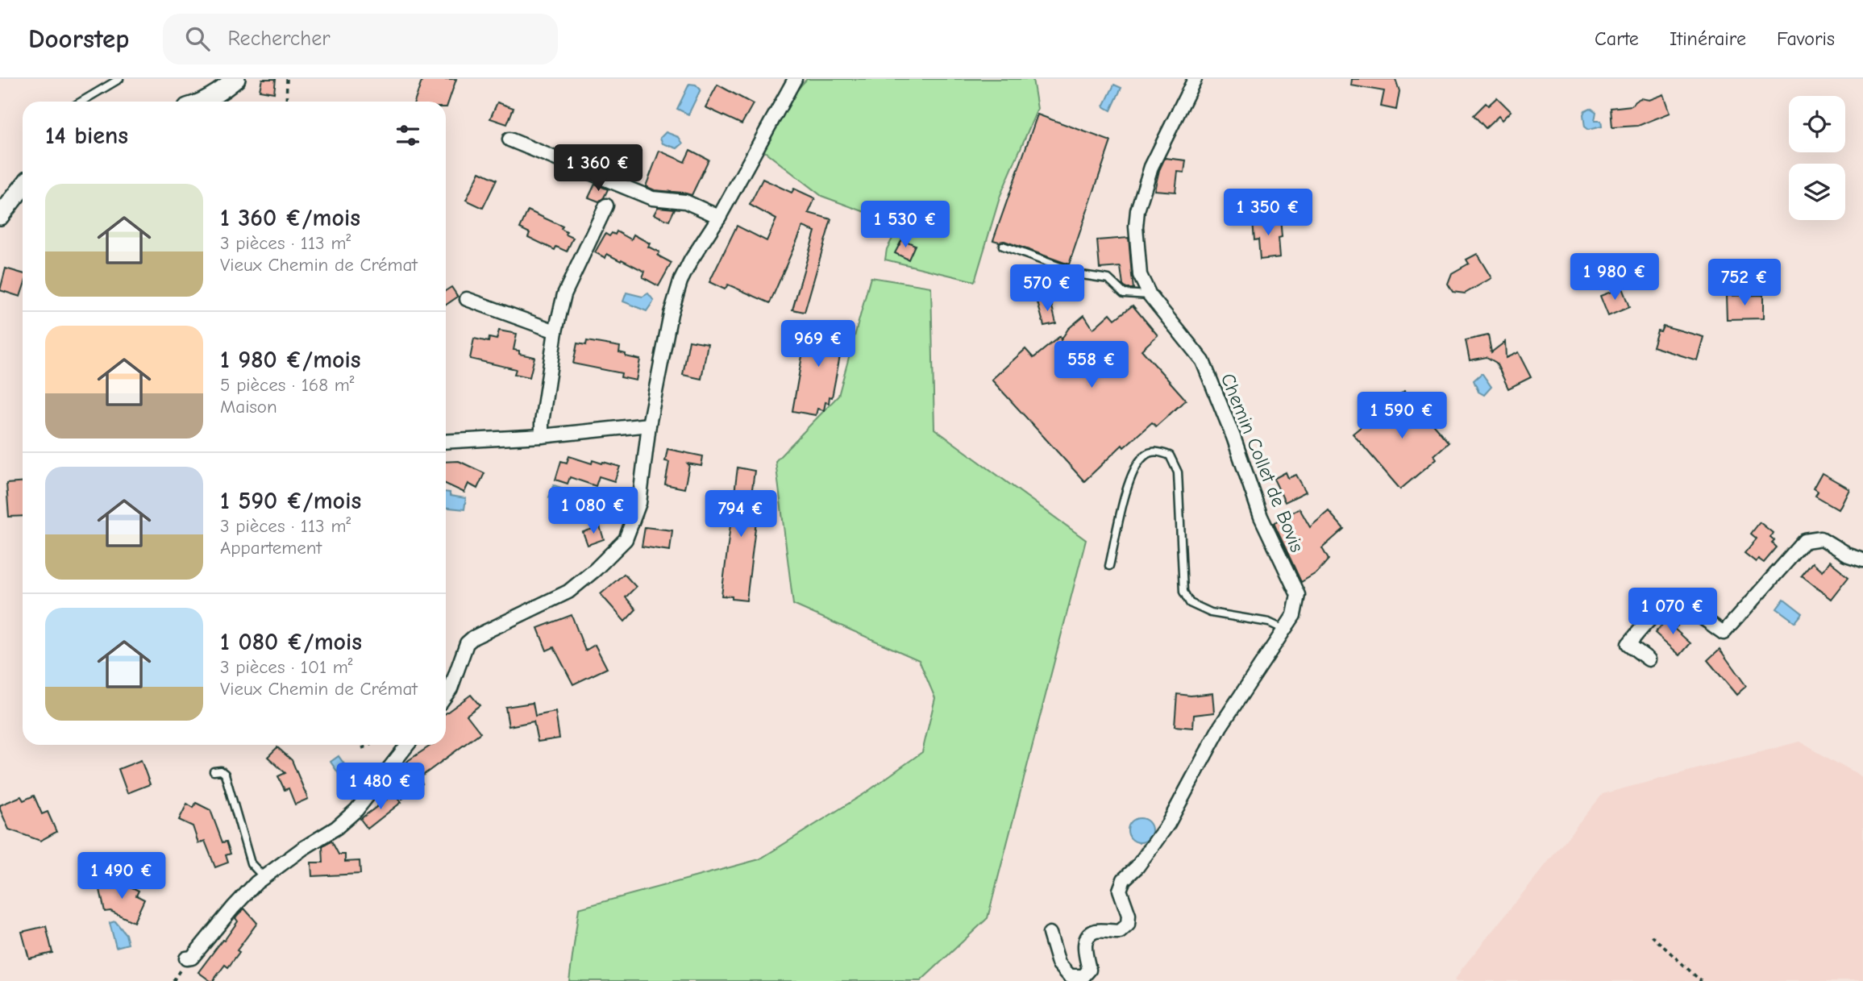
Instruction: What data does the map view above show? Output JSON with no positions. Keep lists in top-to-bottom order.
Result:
{
  "streets": {
    "street": ["Chemin Collet de Bovis"]
  },
  "page": {
    "header": "Doorstep",
    "search": "Rechercher",
    "nav": ["Carte", "Itinéraire", "Favoris"],
    "heading": "14 biens",
    "price": [
      "1 360 €",
      "1 350 €",
      "1 530 €",
      "1 980 €",
      "752 €",
      "570 €",
      "969 €",
      "558 €",
      "1 590 €",
      "1 080 €",
      "794 €",
      "1 070 €",
      "1 480 €",
      "1 490 €"
    ],
    "list": [
      {
        "name": "1 360 €/mois",
        "note": "3 pièces · 113 m² · Vieux Chemin de Crémat"
      },
      {
        "name": "1 980 €/mois",
        "note": "5 pièces · 168 m² · Maison"
      },
      {
        "name": "1 590 €/mois",
        "note": "3 pièces · 113 m² · Appartement"
      },
      {
        "name": "1 080 €/mois",
        "note": "3 pièces · 101 m² · Vieux Chemin de Crémat"
      }
    ]
  }
}
